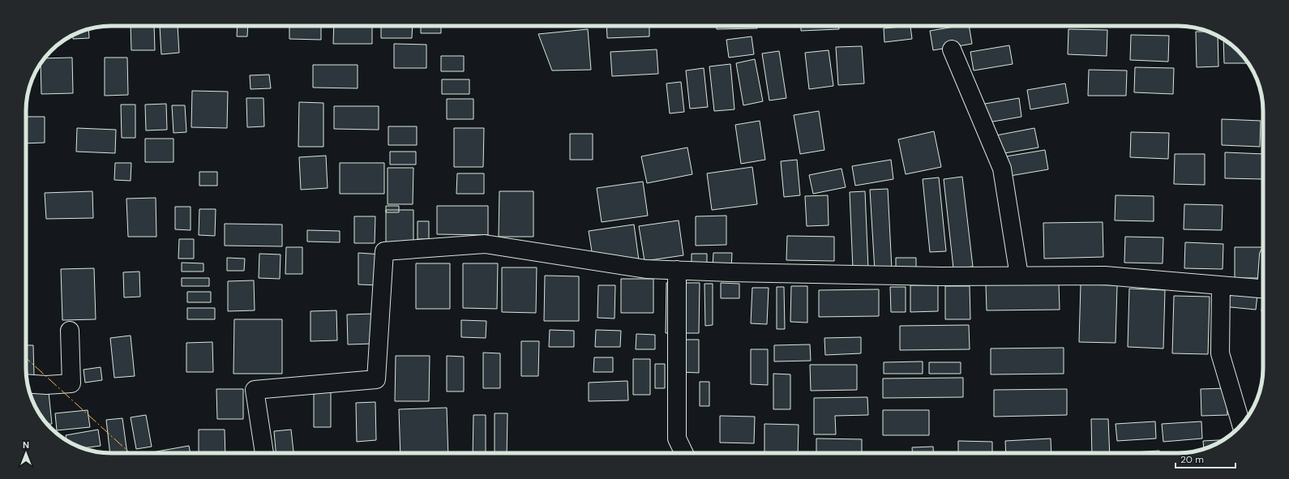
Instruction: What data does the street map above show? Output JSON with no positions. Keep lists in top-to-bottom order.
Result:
{
  "scale_bar": "20 m",
  "north": "top"
}
